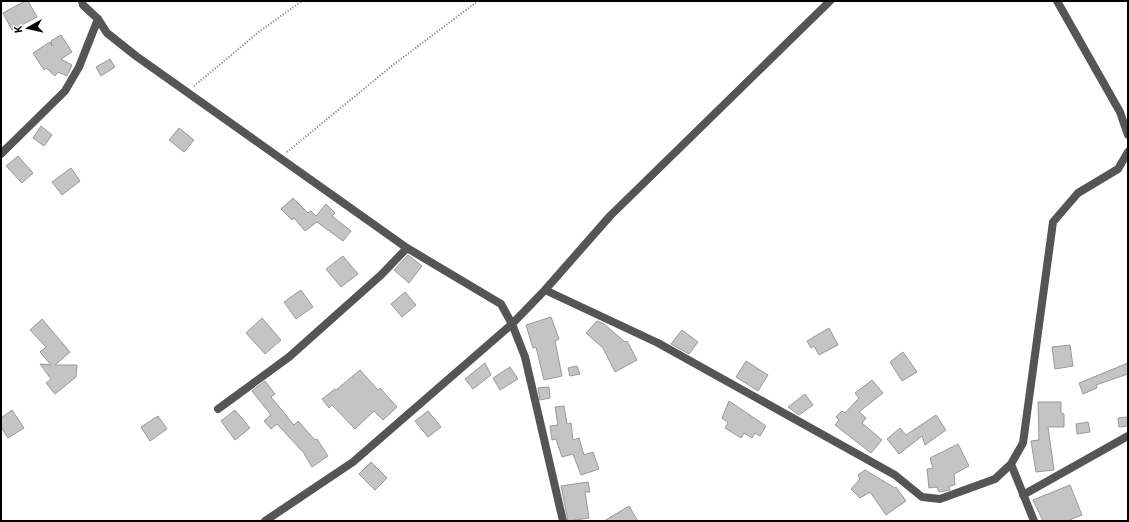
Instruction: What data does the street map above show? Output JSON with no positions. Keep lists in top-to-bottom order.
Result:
{
  "north": "left"
}
